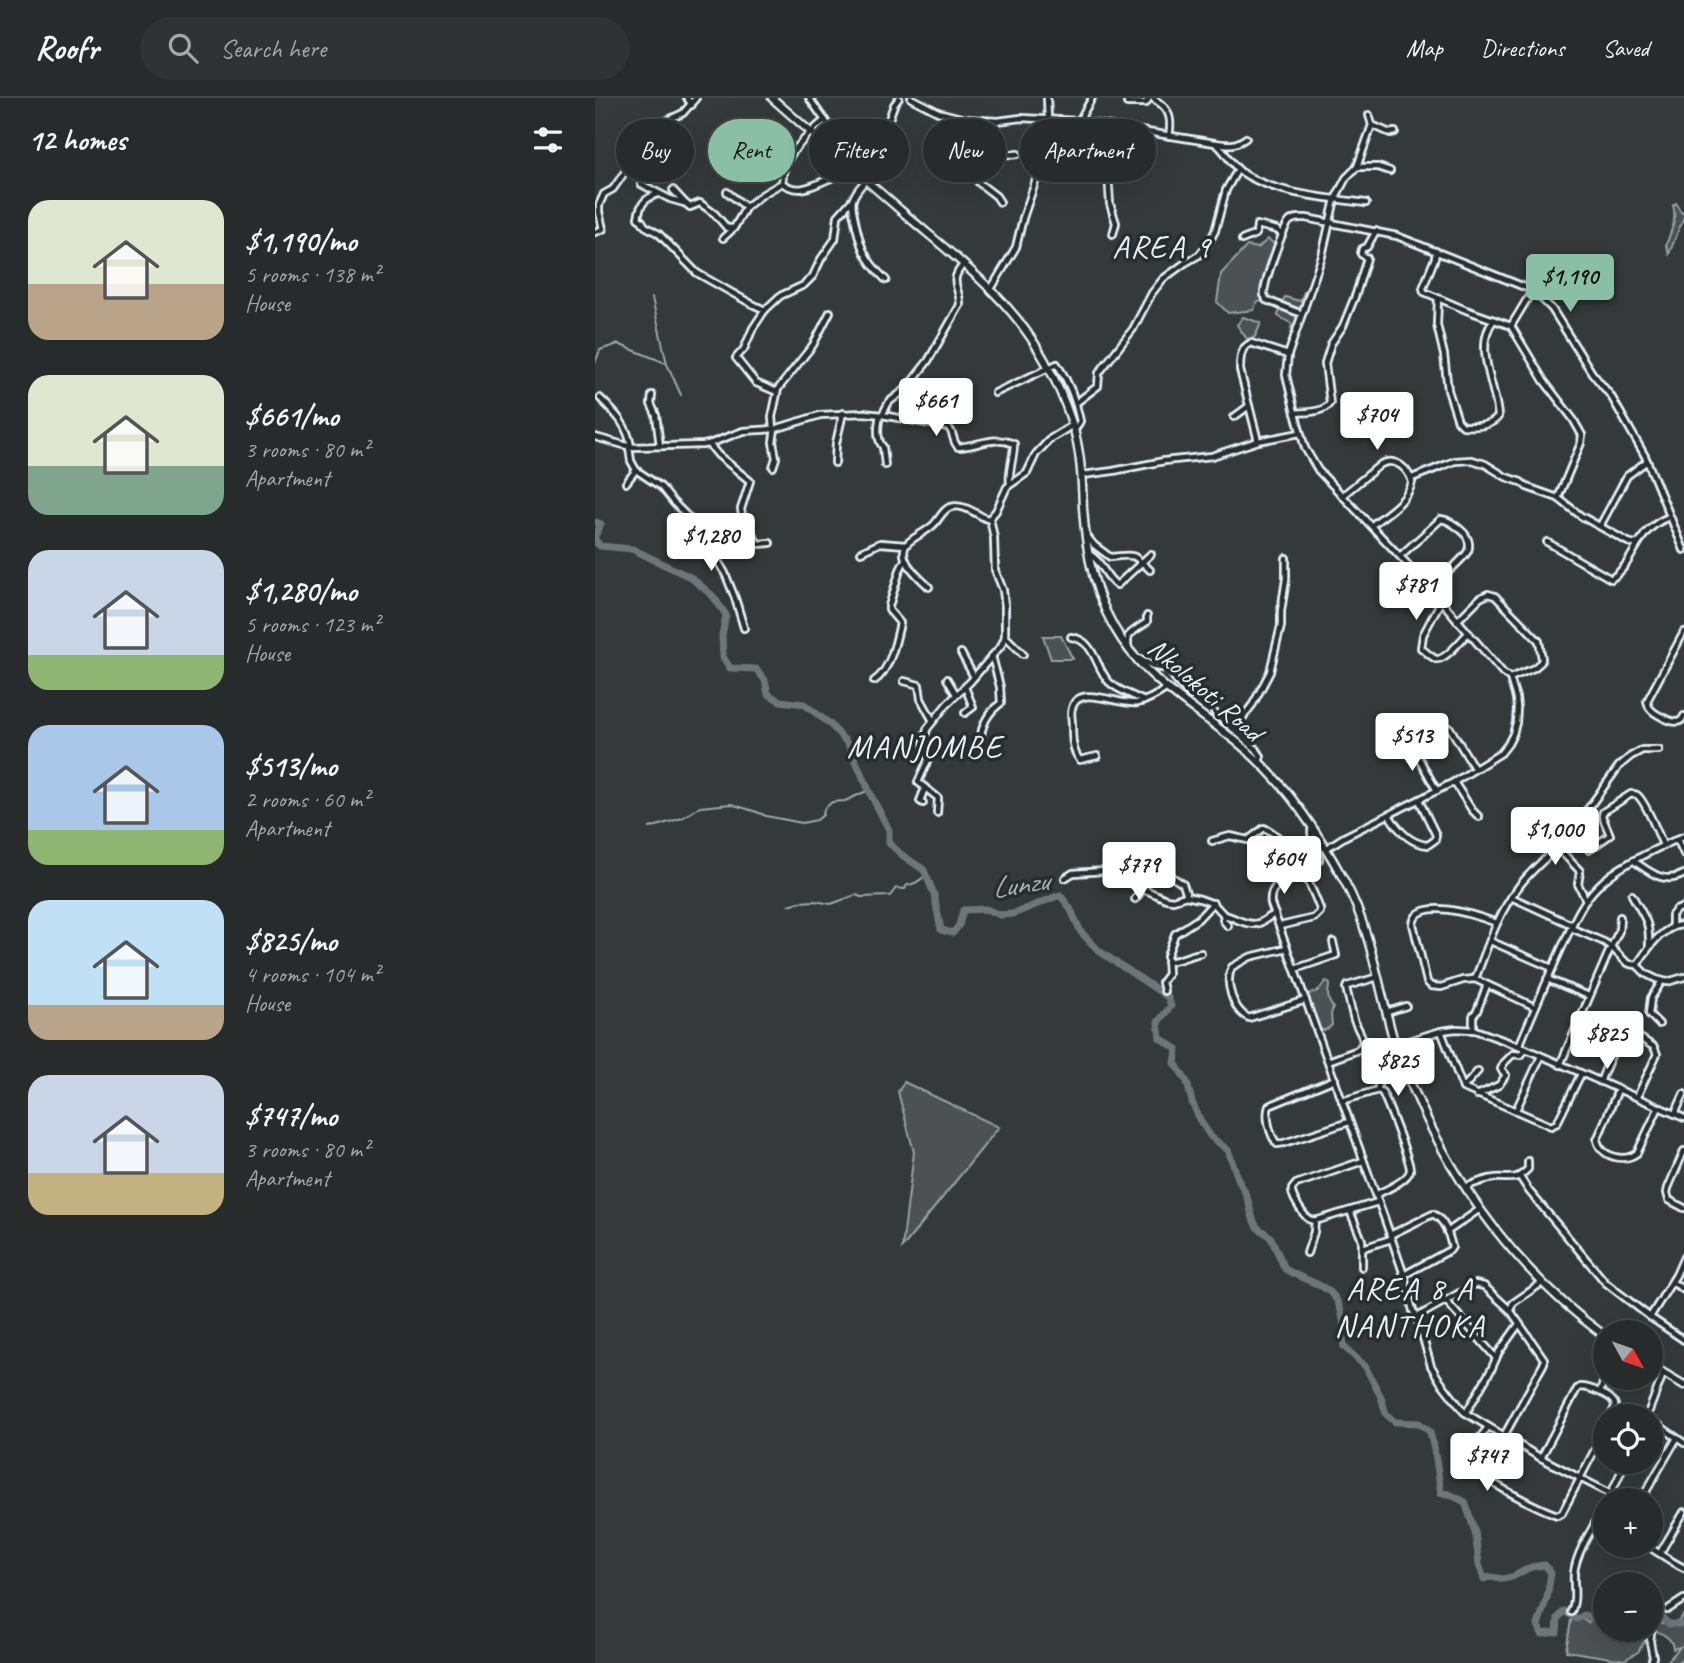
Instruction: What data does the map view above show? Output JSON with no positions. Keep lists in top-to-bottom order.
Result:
{
  "streets": {
    "main road": ["Nkolokoti Road"]
  },
  "districts": ["AREA 9", "MANJOMBE", "AREA 8 A NANTHOKA"],
  "water": ["Lunzu"],
  "north": "bottom right",
  "page": {
    "header": "Roofr",
    "search": "Search here",
    "nav": ["Map", "Directions", "Saved"],
    "heading": "12 homes",
    "chip": [
      "Buy",
      "Rent",
      "Filters",
      "New",
      "Apartment"
    ],
    "list": [
      {
        "name": "$1,190/mo",
        "note": "5 rooms · 138 m² · House"
      },
      {
        "name": "$661/mo",
        "note": "3 rooms · 80 m² · Apartment"
      },
      {
        "name": "$1,280/mo",
        "note": "5 rooms · 123 m² · House"
      },
      {
        "name": "$513/mo",
        "note": "2 rooms · 60 m² · Apartment"
      },
      {
        "name": "$825/mo",
        "note": "4 rooms · 104 m² · House"
      },
      {
        "name": "$747/mo",
        "note": "3 rooms · 80 m² · Apartment"
      }
    ],
    "price": [
      "$1,190",
      "$661",
      "$704",
      "$1,280",
      "$781",
      "$513",
      "$1,000",
      "$604",
      "$779",
      "$825",
      "$825",
      "$747"
    ],
    "map_buttons": ["+", "−"]
  }
}
